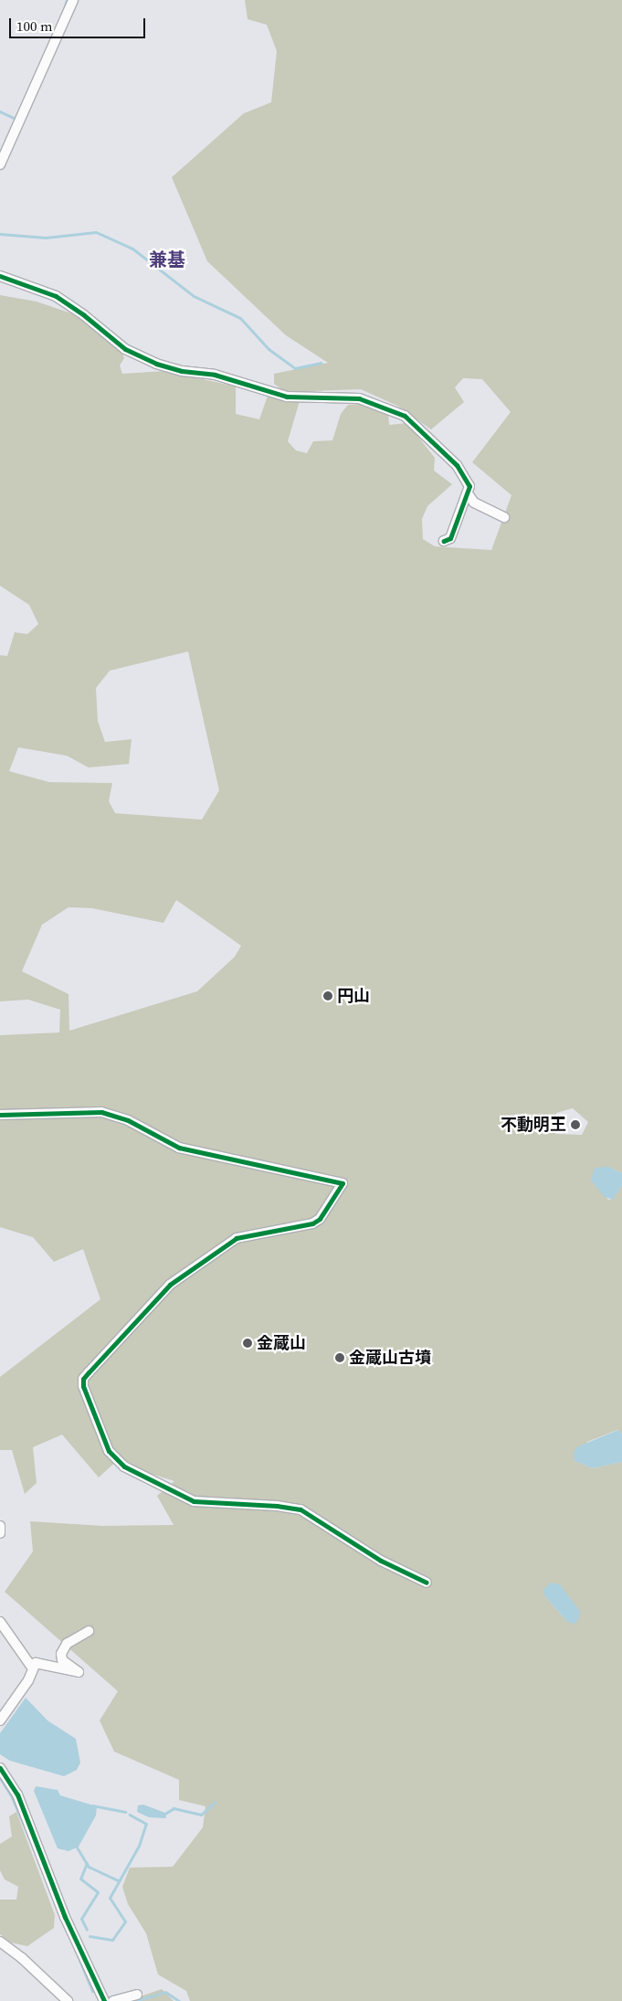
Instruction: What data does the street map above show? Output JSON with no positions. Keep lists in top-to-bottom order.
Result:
{
  "districts": ["兼基"],
  "places": [
    "円山",
    "不動明王",
    "金蔵山",
    "金蔵山古墳"
  ],
  "scale_bar": "100 m"
}
